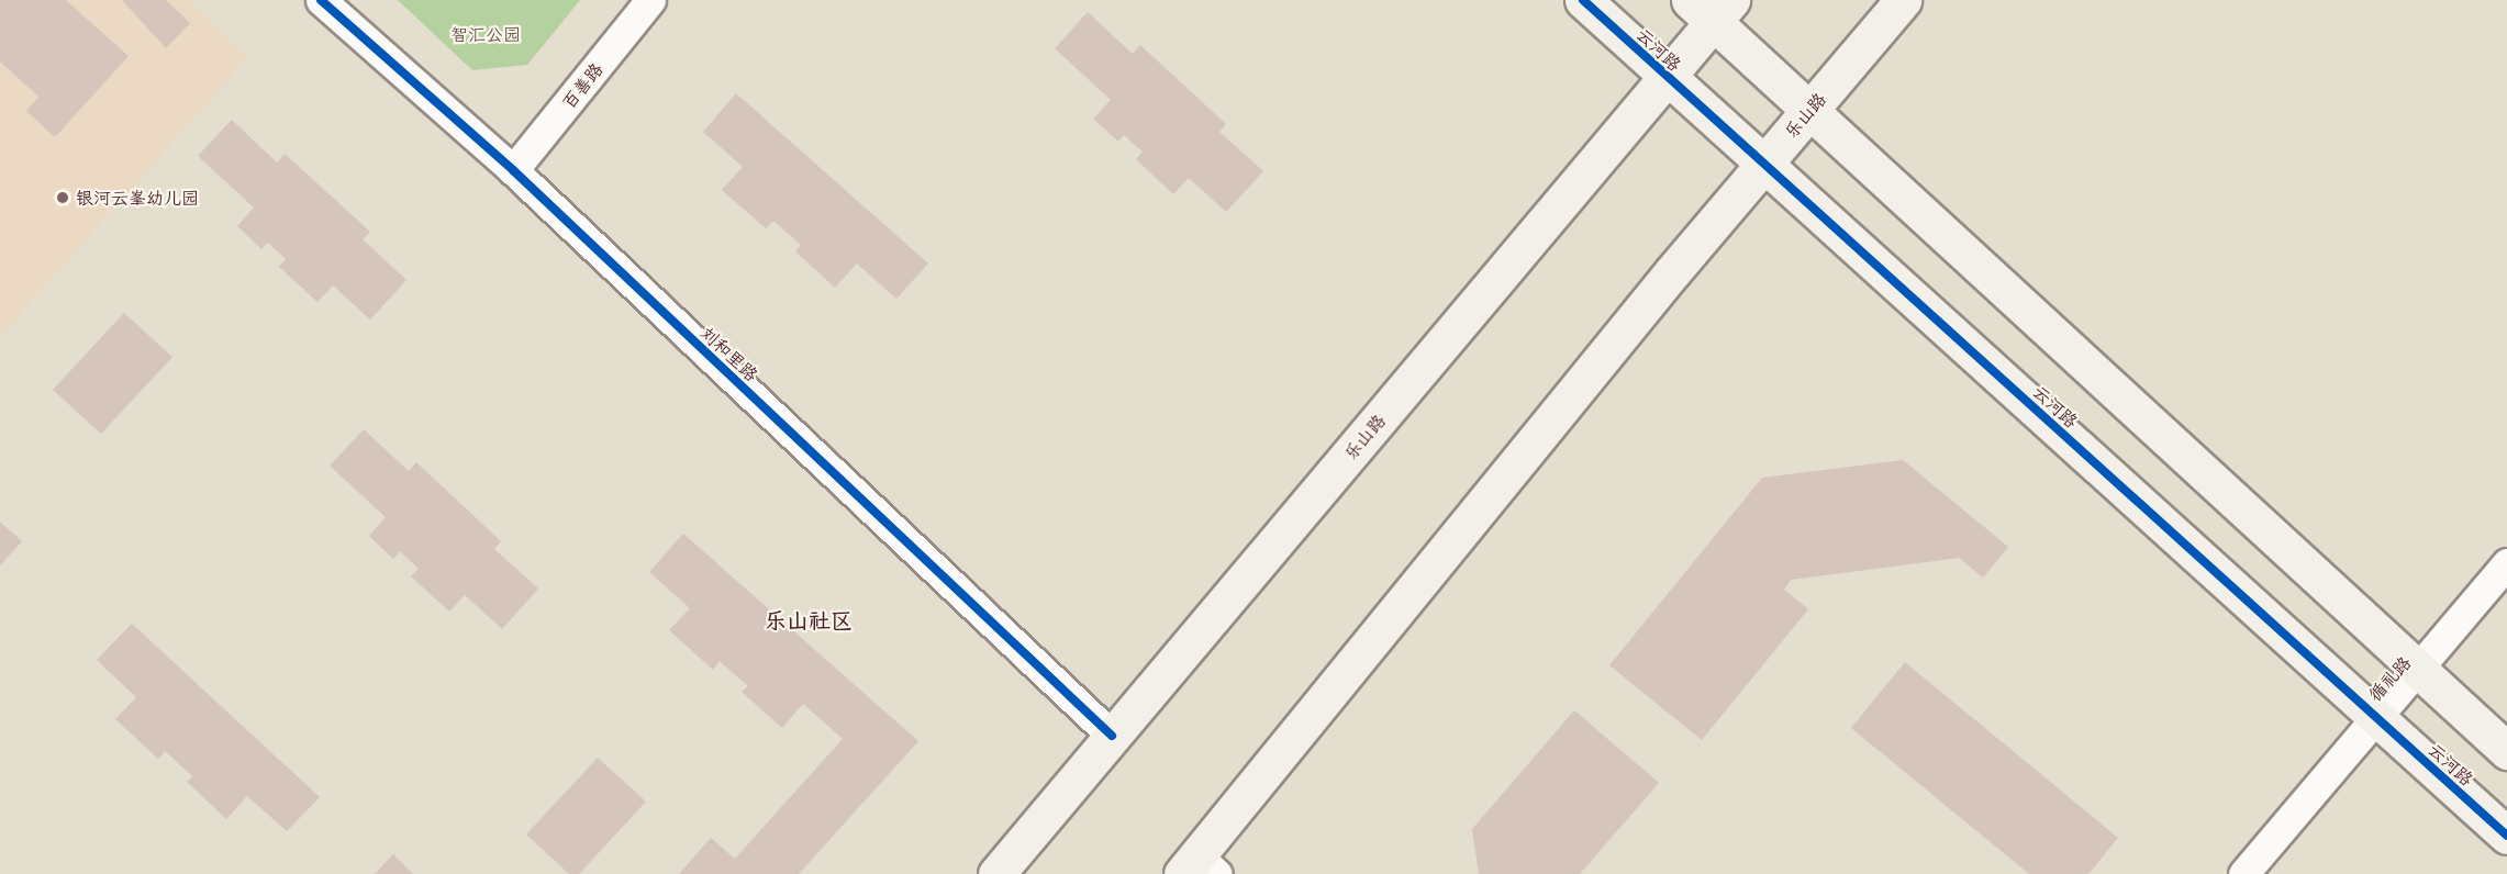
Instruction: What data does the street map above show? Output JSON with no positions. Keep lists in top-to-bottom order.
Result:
{
  "streets": {
    "street": [
      "云河路",
      "百善路",
      "乐山路",
      "刘和里路",
      "循礼路"
    ]
  },
  "crossings": [
    ["云河路", "乐山路"],
    ["云河路", "循礼路"],
    ["百善路", "刘和里路"],
    ["乐山路", "刘和里路"]
  ],
  "districts": ["乐山社区"],
  "parks": ["智汇公园"],
  "places": ["银河云峯幼儿园"]
}
